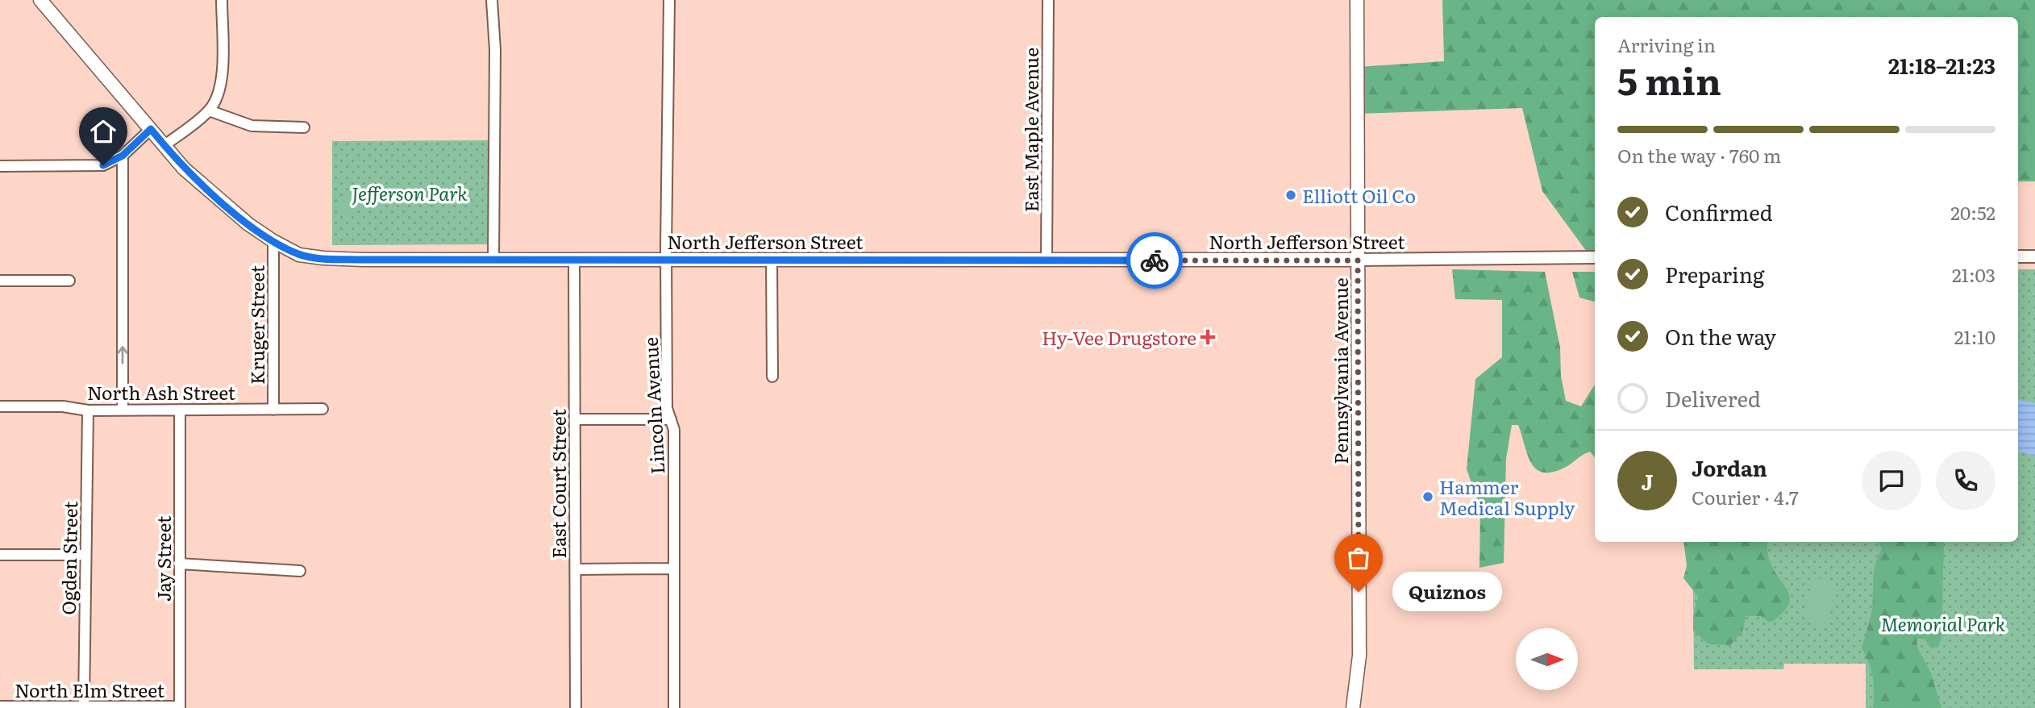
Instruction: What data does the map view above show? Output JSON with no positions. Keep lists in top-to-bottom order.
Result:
{
  "streets": {
    "main road": ["North Jefferson Street", "Pennsylvania Avenue"],
    "street": [
      "East Maple Avenue",
      "Kruger Street",
      "North Ash Street",
      "Lincoln Avenue",
      "East Court Street",
      "Ogden Street",
      "Jay Street",
      "North Elm Street"
    ]
  },
  "crossings": [
    ["East Maple Avenue", "North Jefferson Street"],
    ["North Jefferson Street", "Kruger Street"],
    ["North Jefferson Street", "Pennsylvania Avenue"],
    ["North Jefferson Street", "Lincoln Avenue"],
    ["North Jefferson Street", "East Court Street"],
    ["Kruger Street", "North Ash Street"],
    ["North Ash Street", "Ogden Street"],
    ["North Ash Street", "Jay Street"],
    ["Ogden Street", "North Elm Street"],
    ["Jay Street", "North Elm Street"]
  ],
  "parks": ["Jefferson Park", "Memorial Park"],
  "places": {
    "other": ["Elliott Oil Co", "Hammer Medical Supply", "Quiznos"],
    "health": ["Hy-Vee Drugstore"]
  },
  "north": "right",
  "page": {
    "heading": ["5 min", "Arriving in", "21:18–21:23"],
    "panel": ["Jordan", "Courier · 4.7"],
    "bar": "On the way · 760 m",
    "list": [
      ["Confirmed", "20:52"],
      ["Preparing", "21:03"],
      ["On the way", "21:10"],
      "Delivered"
    ],
    "round": "J",
    "bubble": "Quiznos"
  }
}
